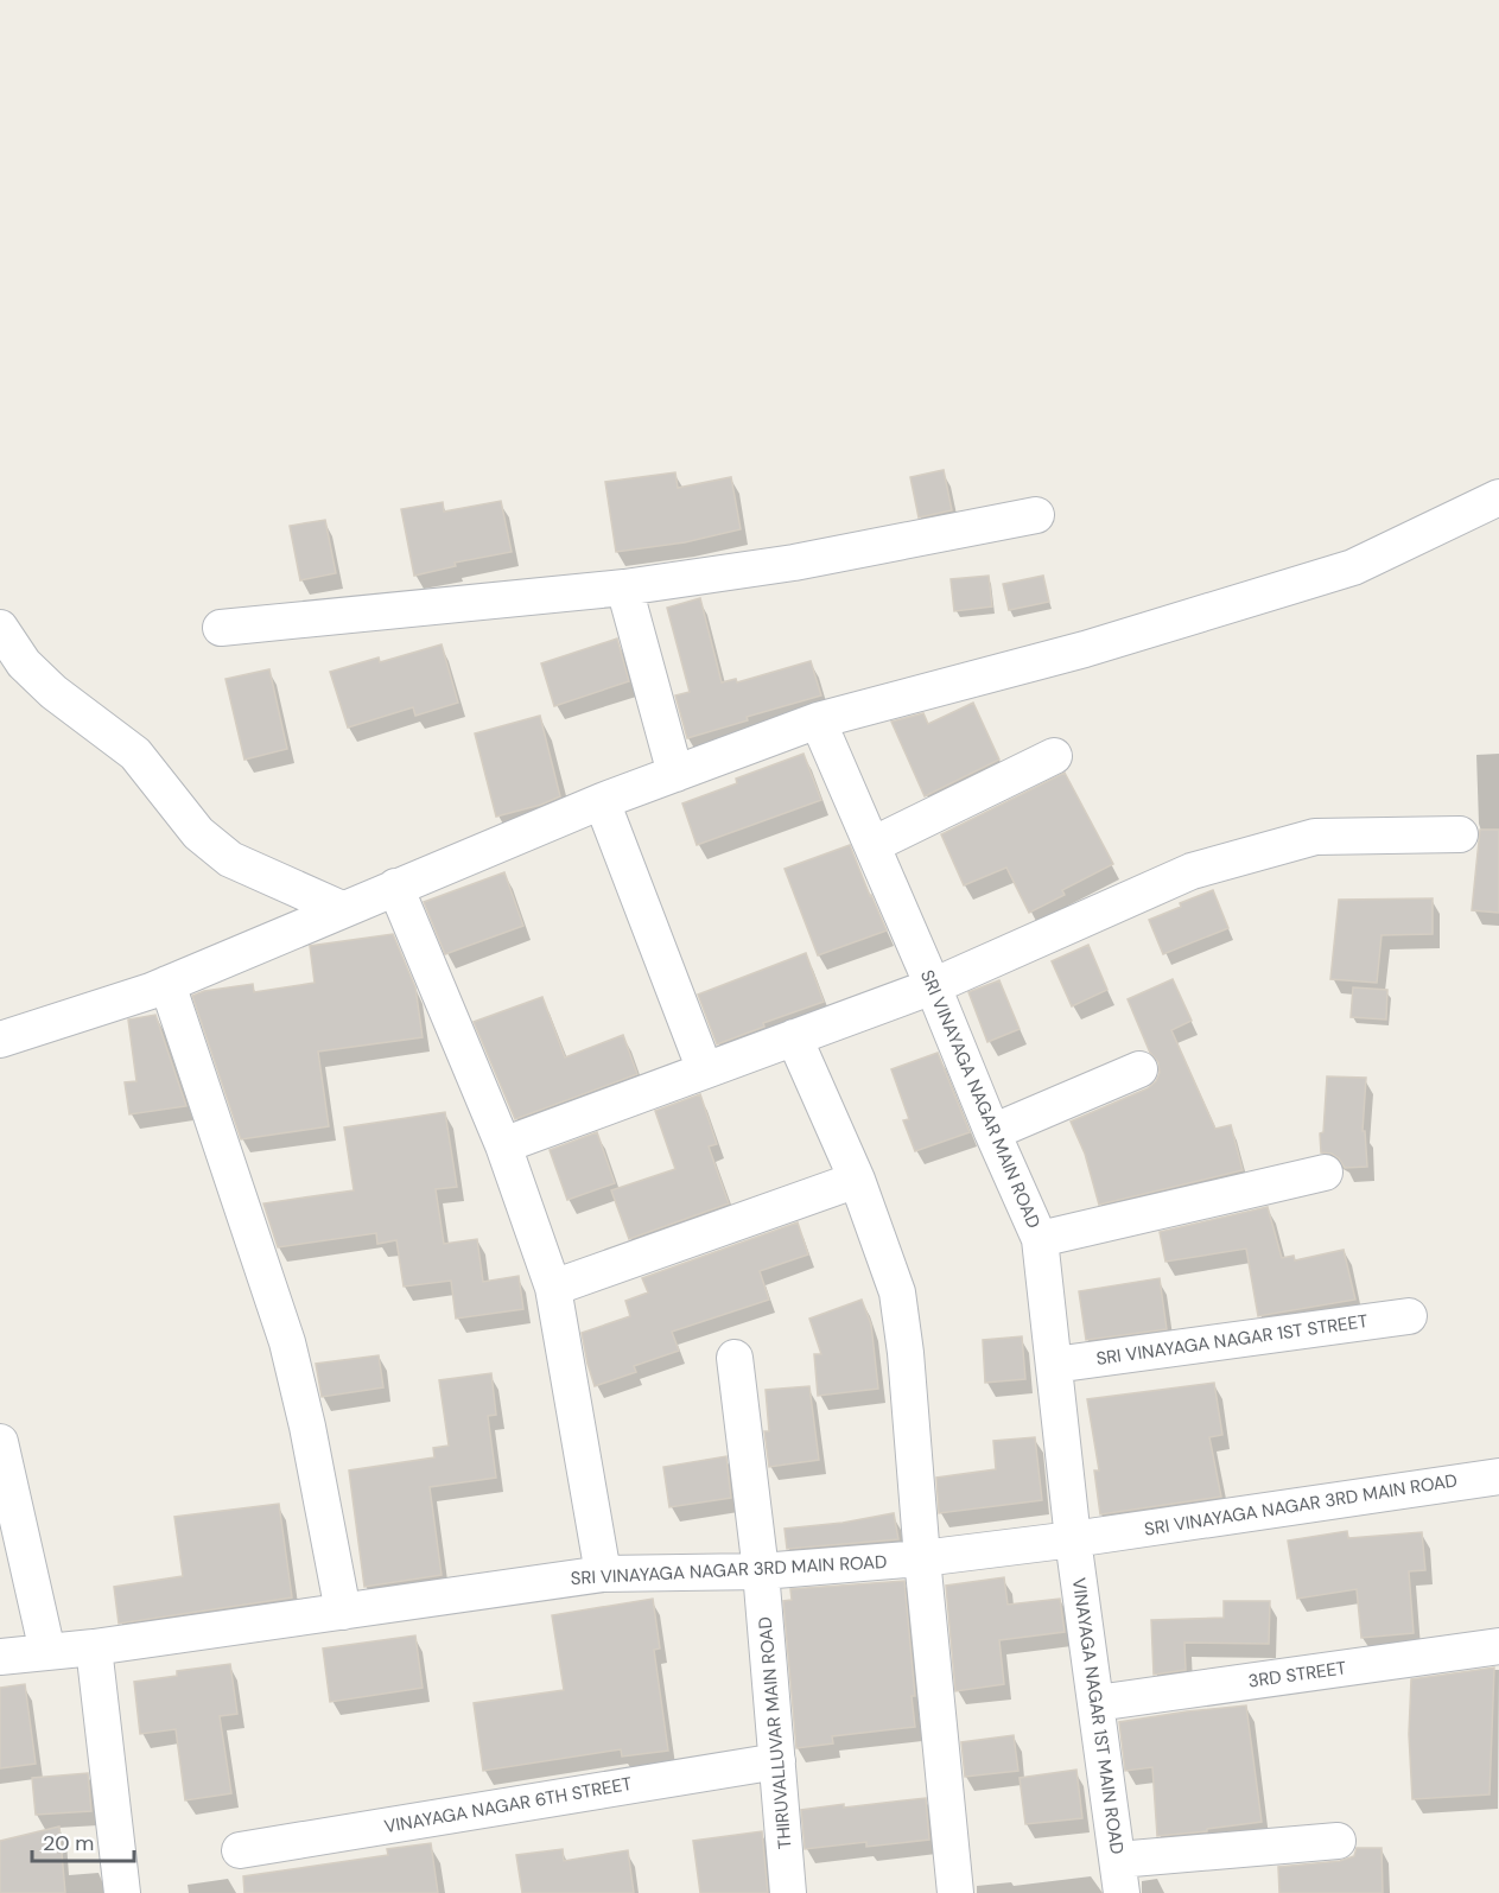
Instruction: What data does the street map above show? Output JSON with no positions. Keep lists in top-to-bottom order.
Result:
{
  "streets": {
    "street": [
      "SRI VINAYAGA NAGAR MAIN ROAD",
      "SRI VINAYAGA NAGAR 1ST STREET",
      "SRI VINAYAGA NAGAR 3RD MAIN ROAD",
      "3RD STREET",
      "VINAYAGA NAGAR 1ST MAIN ROAD",
      "THIRUVALLUVAR MAIN ROAD",
      "VINAYAGA NAGAR 6TH STREET"
    ]
  },
  "crossings": [
    ["SRI VINAYAGA NAGAR MAIN ROAD", "SRI VINAYAGA NAGAR 1ST STREET"],
    ["SRI VINAYAGA NAGAR MAIN ROAD", "SRI VINAYAGA NAGAR 3RD MAIN ROAD"],
    ["SRI VINAYAGA NAGAR MAIN ROAD", "VINAYAGA NAGAR 1ST MAIN ROAD"],
    ["SRI VINAYAGA NAGAR 3RD MAIN ROAD", "VINAYAGA NAGAR 1ST MAIN ROAD"],
    ["SRI VINAYAGA NAGAR 3RD MAIN ROAD", "THIRUVALLUVAR MAIN ROAD"],
    ["3RD STREET", "VINAYAGA NAGAR 1ST MAIN ROAD"],
    ["THIRUVALLUVAR MAIN ROAD", "VINAYAGA NAGAR 6TH STREET"]
  ],
  "scale_bar": "20 m"
}
